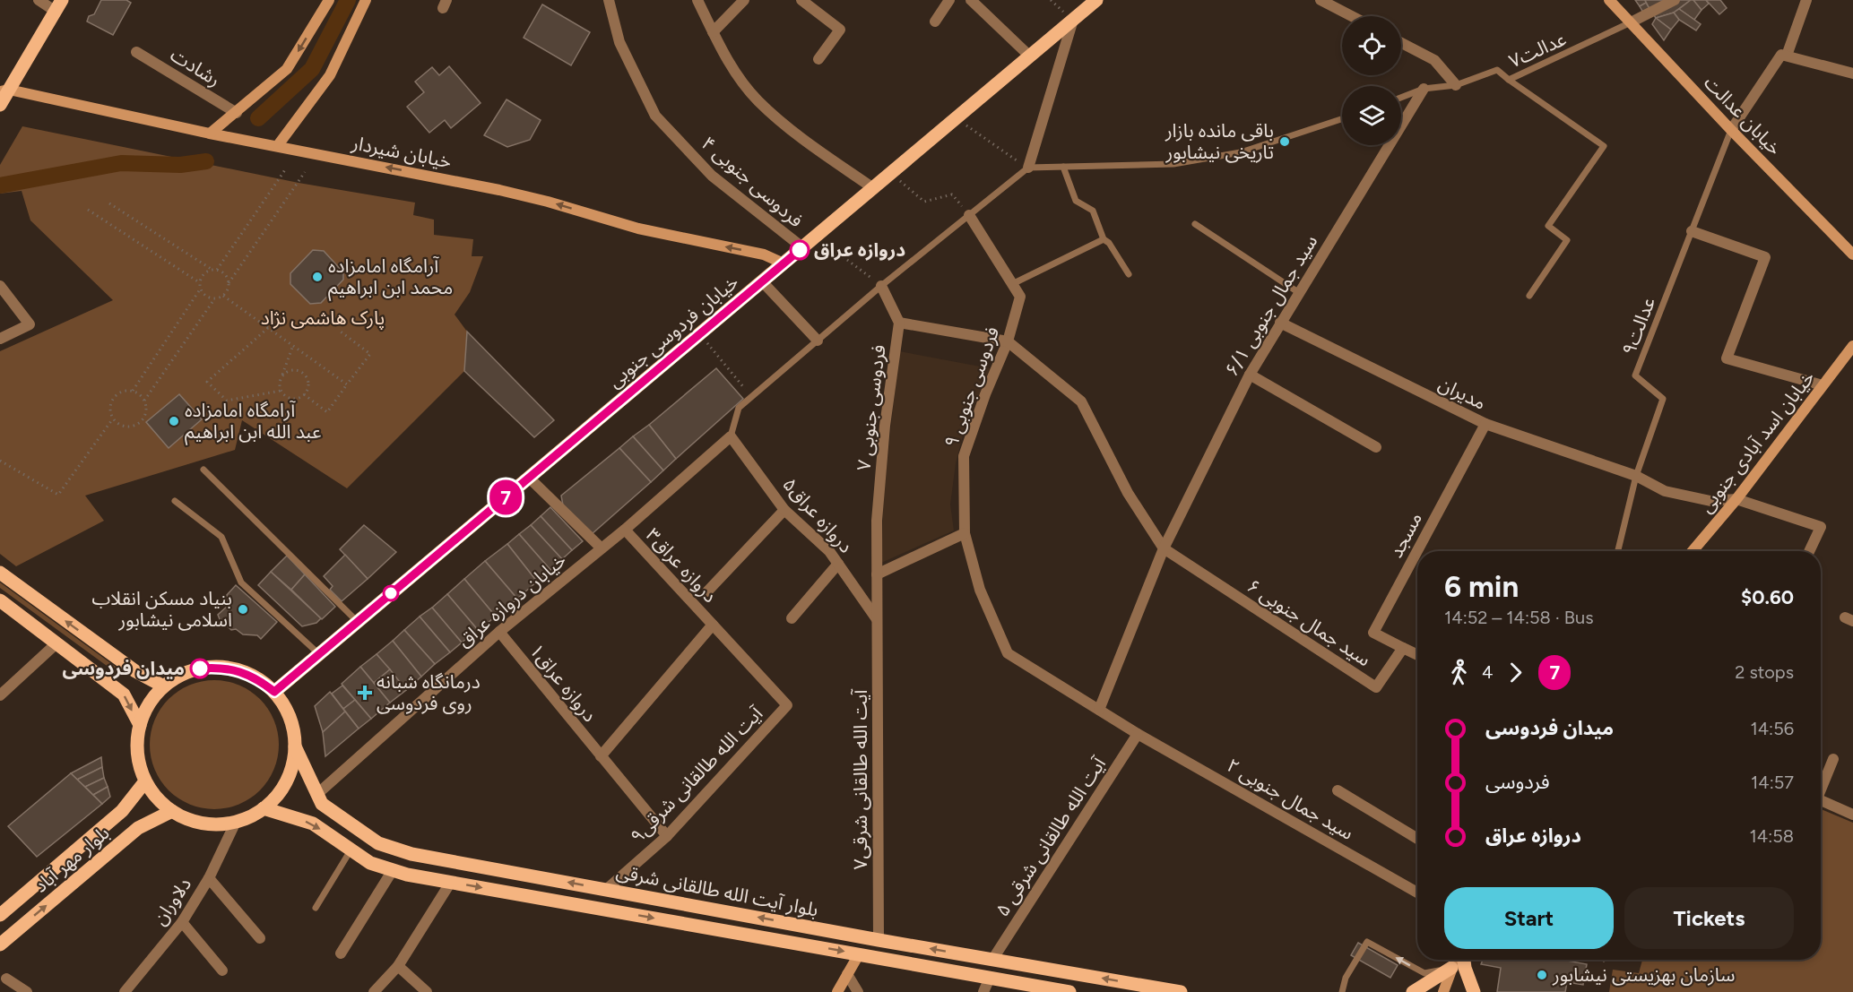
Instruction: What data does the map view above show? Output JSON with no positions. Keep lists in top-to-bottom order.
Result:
{
  "streets": {
    "main road": ["خیابان فردوسی جنوبی", "بلوار مهر آباد", "بلوار آیت الله طالقانی شرقی"],
    "street": [
      "رشادت",
      "خیابان عدالت",
      "خیابان شیردار",
      "فردوسی جنوبی ۴",
      "سید جمال جنوبی ۶/۱",
      "فردوسی جنوبی ۹",
      "مدیران",
      "فردوسی جنوبی ۷",
      "خیابان اسد آبادی جنوبی",
      "دروازه عراق۵",
      "مسجد",
      "دروازه عراق۳",
      "خیابان دروازه عراق",
      "سید جمال جنوبی ۶",
      "دروازه عراق۱",
      "آیت الله طالقانی شرقی۹",
      "آیت الله طالقانی شرقی۷",
      "سید جمال جنوبی ۲",
      "آیت الله طالقانی شرقی ۵",
      "دلاوران"
    ],
    "lane": ["عدالت۷", "عدالت۹"]
  },
  "crossings": [
    ["عدالت۷", "خیابان عدالت"],
    ["عدالت۷", "سید جمال جنوبی ۶/۱"],
    ["خیابان عدالت", "عدالت۹"],
    ["خیابان شیردار", "خیابان فردوسی جنوبی"],
    ["فردوسی جنوبی ۴", "خیابان فردوسی جنوبی"],
    ["سید جمال جنوبی ۶/۱", "فردوسی جنوبی ۹"],
    ["سید جمال جنوبی ۶/۱", "مدیران"],
    ["سید جمال جنوبی ۶/۱", "سید جمال جنوبی ۶"],
    ["عدالت۹", "مدیران"],
    ["خیابان فردوسی جنوبی", "بلوار مهر آباد"],
    ["خیابان فردوسی جنوبی", "بلوار آیت الله طالقانی شرقی"],
    ["خیابان فردوسی جنوبی", "دلاوران"],
    ["فردوسی جنوبی ۹", "سید جمال جنوبی ۲"],
    ["فردوسی جنوبی ۹", "آیت الله طالقانی شرقی ۵"],
    ["مدیران", "خیابان اسد آبادی جنوبی"],
    ["مدیران", "مسجد"],
    ["فردوسی جنوبی ۷", "دروازه عراق۵"],
    ["فردوسی جنوبی ۷", "آیت الله طالقانی شرقی۷"],
    ["دروازه عراق۵", "خیابان دروازه عراق"],
    ["دروازه عراق۵", "آیت الله طالقانی شرقی۷"],
    ["مسجد", "سید جمال جنوبی ۶"],
    ["دروازه عراق۳", "خیابان دروازه عراق"],
    ["دروازه عراق۳", "آیت الله طالقانی شرقی۹"],
    ["خیابان دروازه عراق", "دروازه عراق۱"],
    ["خیابان دروازه عراق", "بلوار آیت الله طالقانی شرقی"],
    ["دروازه عراق۱", "آیت الله طالقانی شرقی۹"],
    ["آیت الله طالقانی شرقی۹", "بلوار آیت الله طالقانی شرقی"],
    ["آیت الله طالقانی شرقی۷", "بلوار آیت الله طالقانی شرقی"],
    ["سید جمال جنوبی ۲", "آیت الله طالقانی شرقی ۵"],
    ["آیت الله طالقانی شرقی ۵", "بلوار آیت الله طالقانی شرقی"],
    ["بلوار مهر آباد", "بلوار آیت الله طالقانی شرقی"],
    ["بلوار مهر آباد", "دلاوران"],
    ["بلوار آیت الله طالقانی شرقی", "دلاوران"]
  ],
  "one_way": ["خیابان شیردار"],
  "parks": ["پارک هاشمی نژاد"],
  "places": {
    "other": [
      "باقی مانده بازار تاریخی نیشابور",
      "دروازه عراق",
      "آرامگاه امامزاده محمد ابن ابراهیم",
      "آرامگاه امامزاده عبد الله ابن ابراهیم",
      "بنیاد مسکن انقلاب اسلامی نیشابور",
      "میدان فردوسی",
      "سازمان بهزیستی نیشابور"
    ],
    "health": ["درمانگاه شبانه روی فردوسی"]
  },
  "lines": ["bus line 7"],
  "page": {
    "on_map": "7",
    "heading": ["6 min", "14:52 – 14:58 · Bus", "$0.60"],
    "legs": ["4", "7", "2 stops"],
    "list": [
      {
        "name": "میدان فردوسی",
        "value": "14:56"
      },
      {
        "name": "فردوسی",
        "value": "14:57"
      },
      {
        "name": "دروازه عراق",
        "value": "14:58"
      }
    ],
    "buttons": ["Start", "Tickets"]
  }
}
